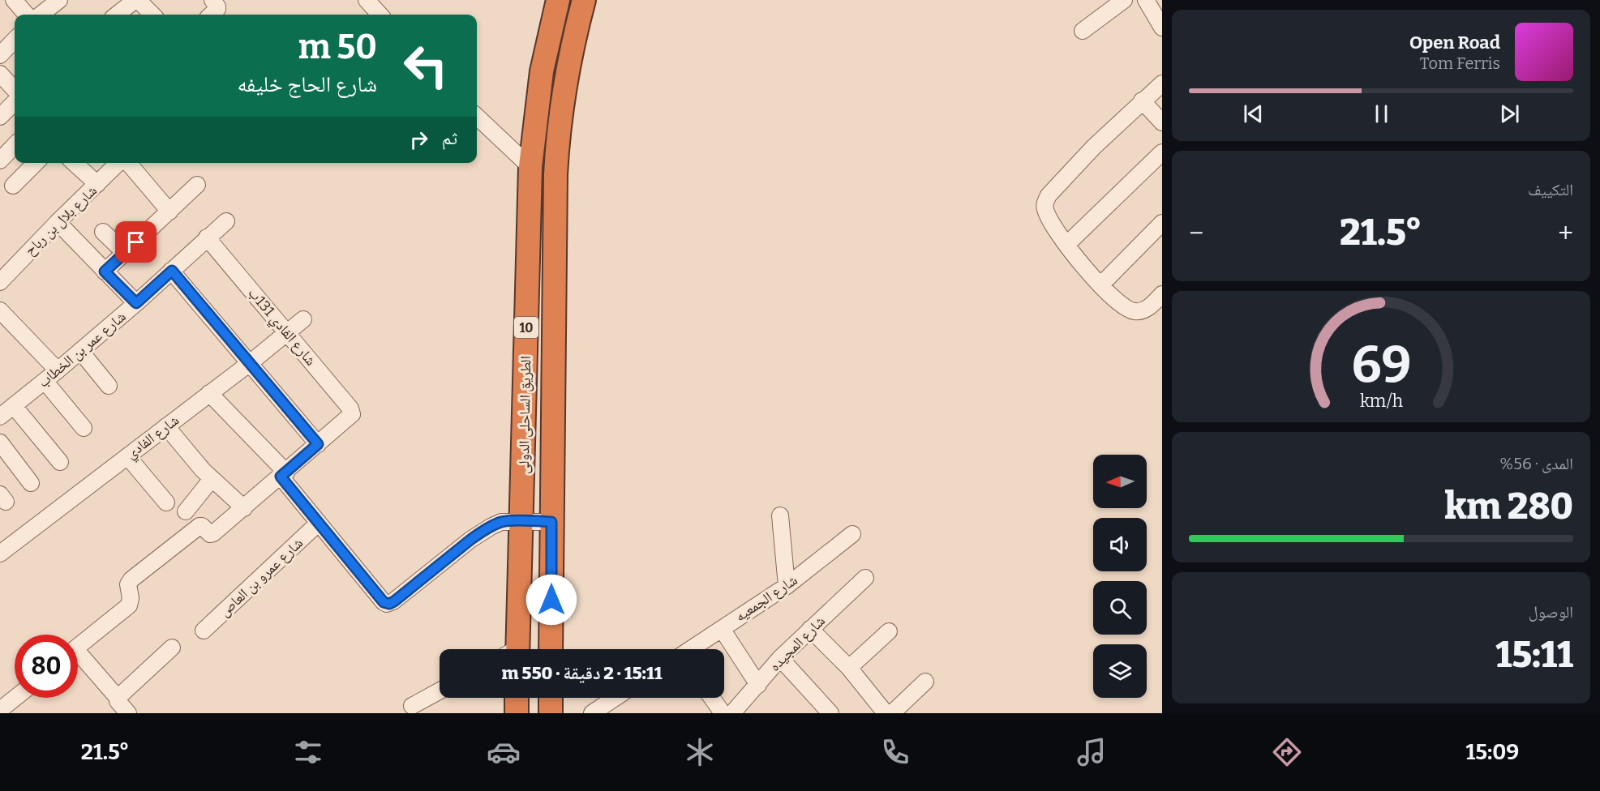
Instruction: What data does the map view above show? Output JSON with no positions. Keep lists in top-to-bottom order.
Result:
{
  "streets": {
    "highway": ["10", "الطريق الساحلى الدولى"],
    "street": [
      "شارع بلال بن رباح",
      "شارع الفادي 131ب",
      "شارع عمر بن الخطاب",
      "شارع الفادي",
      "شارع عمرو بن العاص",
      "شارع الجمعيه",
      "شارع المجيده"
    ]
  },
  "crossings": [
    ["شارع الفادي 131ب", "شارع عمر بن الخطاب"],
    ["شارع الفادي 131ب", "شارع الفادي"]
  ],
  "north": "left",
  "page": {
    "turn": ["50 m", "شارع الحاج خليفه"],
    "song": ["Open Road", "Tom Ferris"],
    "then": "ثم",
    "tile": [
      "التكييف",
      ["المدى · 56%", "280 km"],
      ["الوصول", "15:11"]
    ],
    "heat": ["−", "21.5°", "+"],
    "limit": "80",
    "trip": "15:11 · 2 دقيقة · 550 m",
    "tabs": ["15:09", "21.5°"],
    "gauge": ["69", "km/h"]
  }
}
